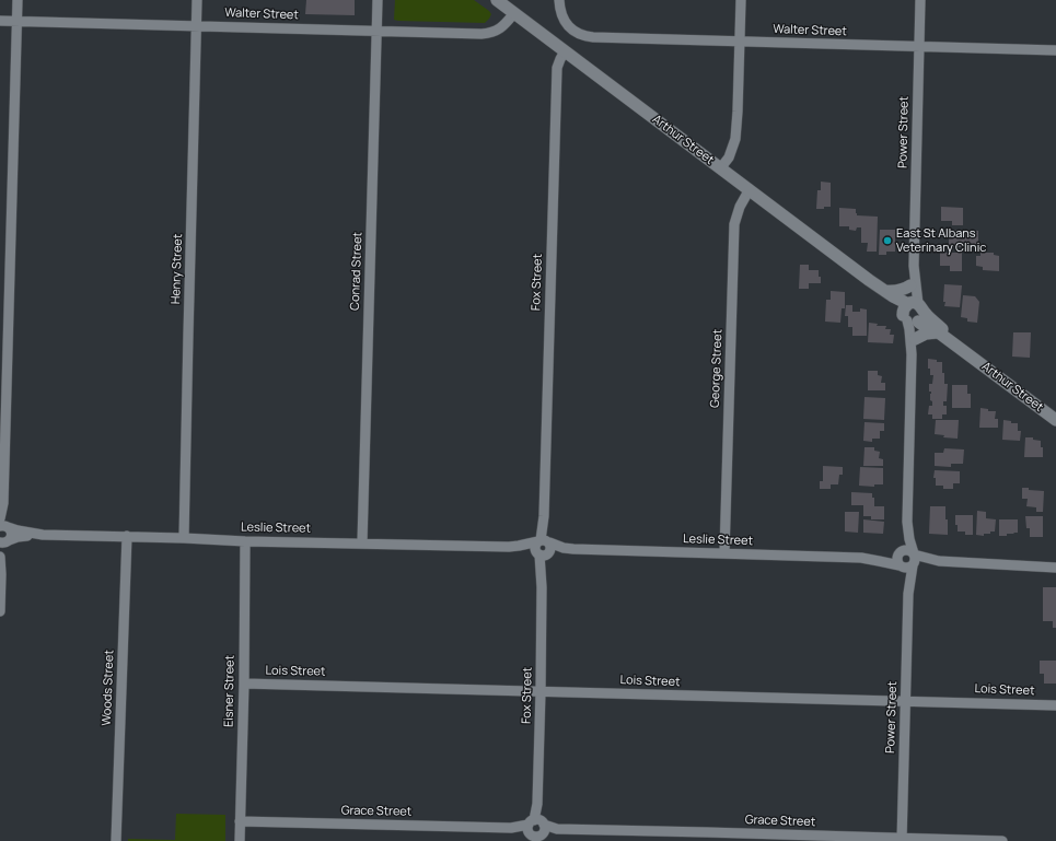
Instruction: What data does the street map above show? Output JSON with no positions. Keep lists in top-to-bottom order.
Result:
{
  "streets": {
    "street": [
      "Walter Street",
      "Power Street",
      "Arthur Street",
      "Henry Street",
      "Conrad Street",
      "Fox Street",
      "George Street",
      "Leslie Street",
      "Lois Street",
      "Woods Street",
      "Eisner Street",
      "Grace Street"
    ]
  },
  "crossings": [
    ["Walter Street", "Power Street"],
    ["Walter Street", "Arthur Street"],
    ["Walter Street", "Henry Street"],
    ["Walter Street", "Conrad Street"],
    ["Power Street", "Arthur Street"],
    ["Power Street", "Leslie Street"],
    ["Power Street", "Lois Street"],
    ["Power Street", "Grace Street"],
    ["Arthur Street", "Fox Street"],
    ["Arthur Street", "George Street"],
    ["Henry Street", "Leslie Street"],
    ["Conrad Street", "Leslie Street"],
    ["Fox Street", "Leslie Street"],
    ["Fox Street", "Lois Street"],
    ["Fox Street", "Grace Street"],
    ["George Street", "Leslie Street"],
    ["Leslie Street", "Woods Street"],
    ["Leslie Street", "Eisner Street"],
    ["Lois Street", "Eisner Street"],
    ["Eisner Street", "Grace Street"]
  ],
  "places": ["East St Albans Veterinary Clinic"]
}
